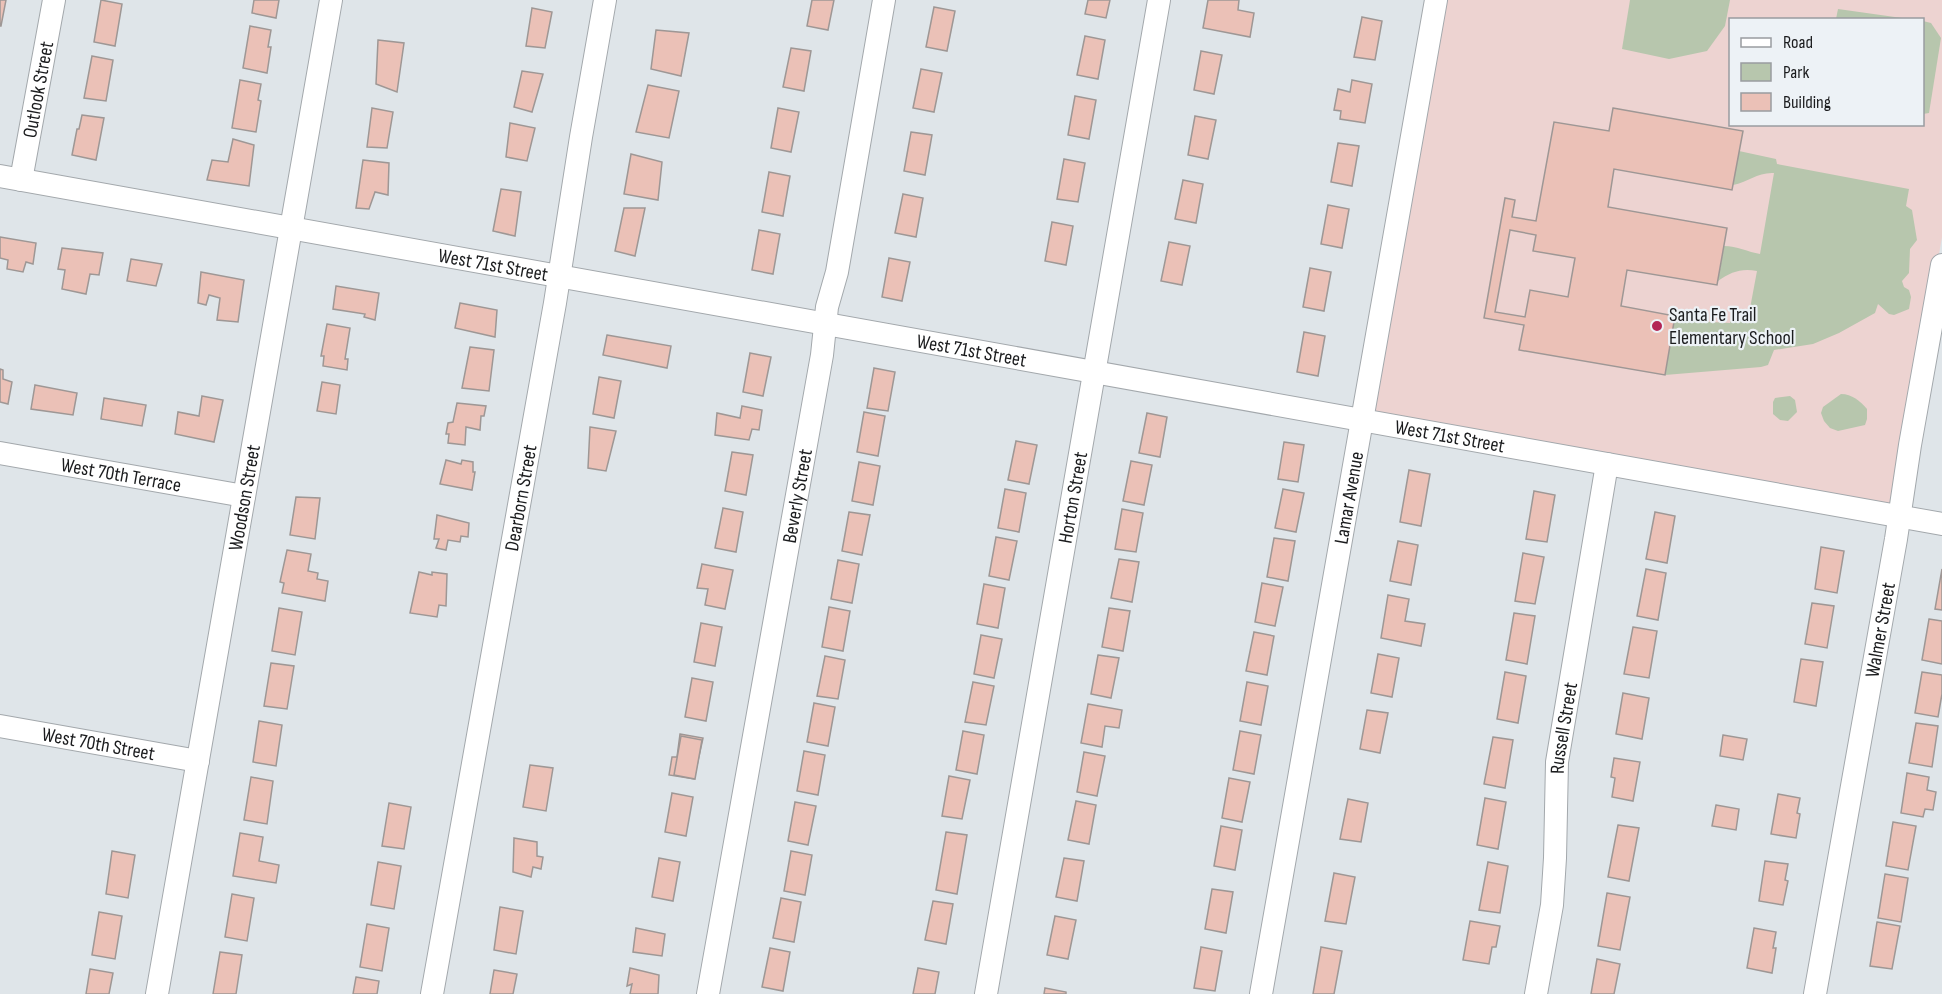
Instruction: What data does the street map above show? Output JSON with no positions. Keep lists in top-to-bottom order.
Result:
{
  "streets": {
    "street": [
      "Outlook Street",
      "West 71st Street",
      "West 70th Terrace",
      "Woodson Street",
      "Dearborn Street",
      "Beverly Street",
      "Horton Street",
      "Lamar Avenue",
      "Walmer Street",
      "Russell Street",
      "West 70th Street"
    ]
  },
  "crossings": [
    ["Outlook Street", "West 71st Street"],
    ["West 71st Street", "Woodson Street"],
    ["West 71st Street", "Dearborn Street"],
    ["West 71st Street", "Beverly Street"],
    ["West 71st Street", "Horton Street"],
    ["West 71st Street", "Lamar Avenue"],
    ["West 71st Street", "Walmer Street"],
    ["West 71st Street", "Russell Street"],
    ["West 70th Terrace", "Woodson Street"],
    ["Woodson Street", "West 70th Street"]
  ],
  "places": ["Santa Fe Trail Elementary School"],
  "legend": ["Road", "Park", "Building"]
}
